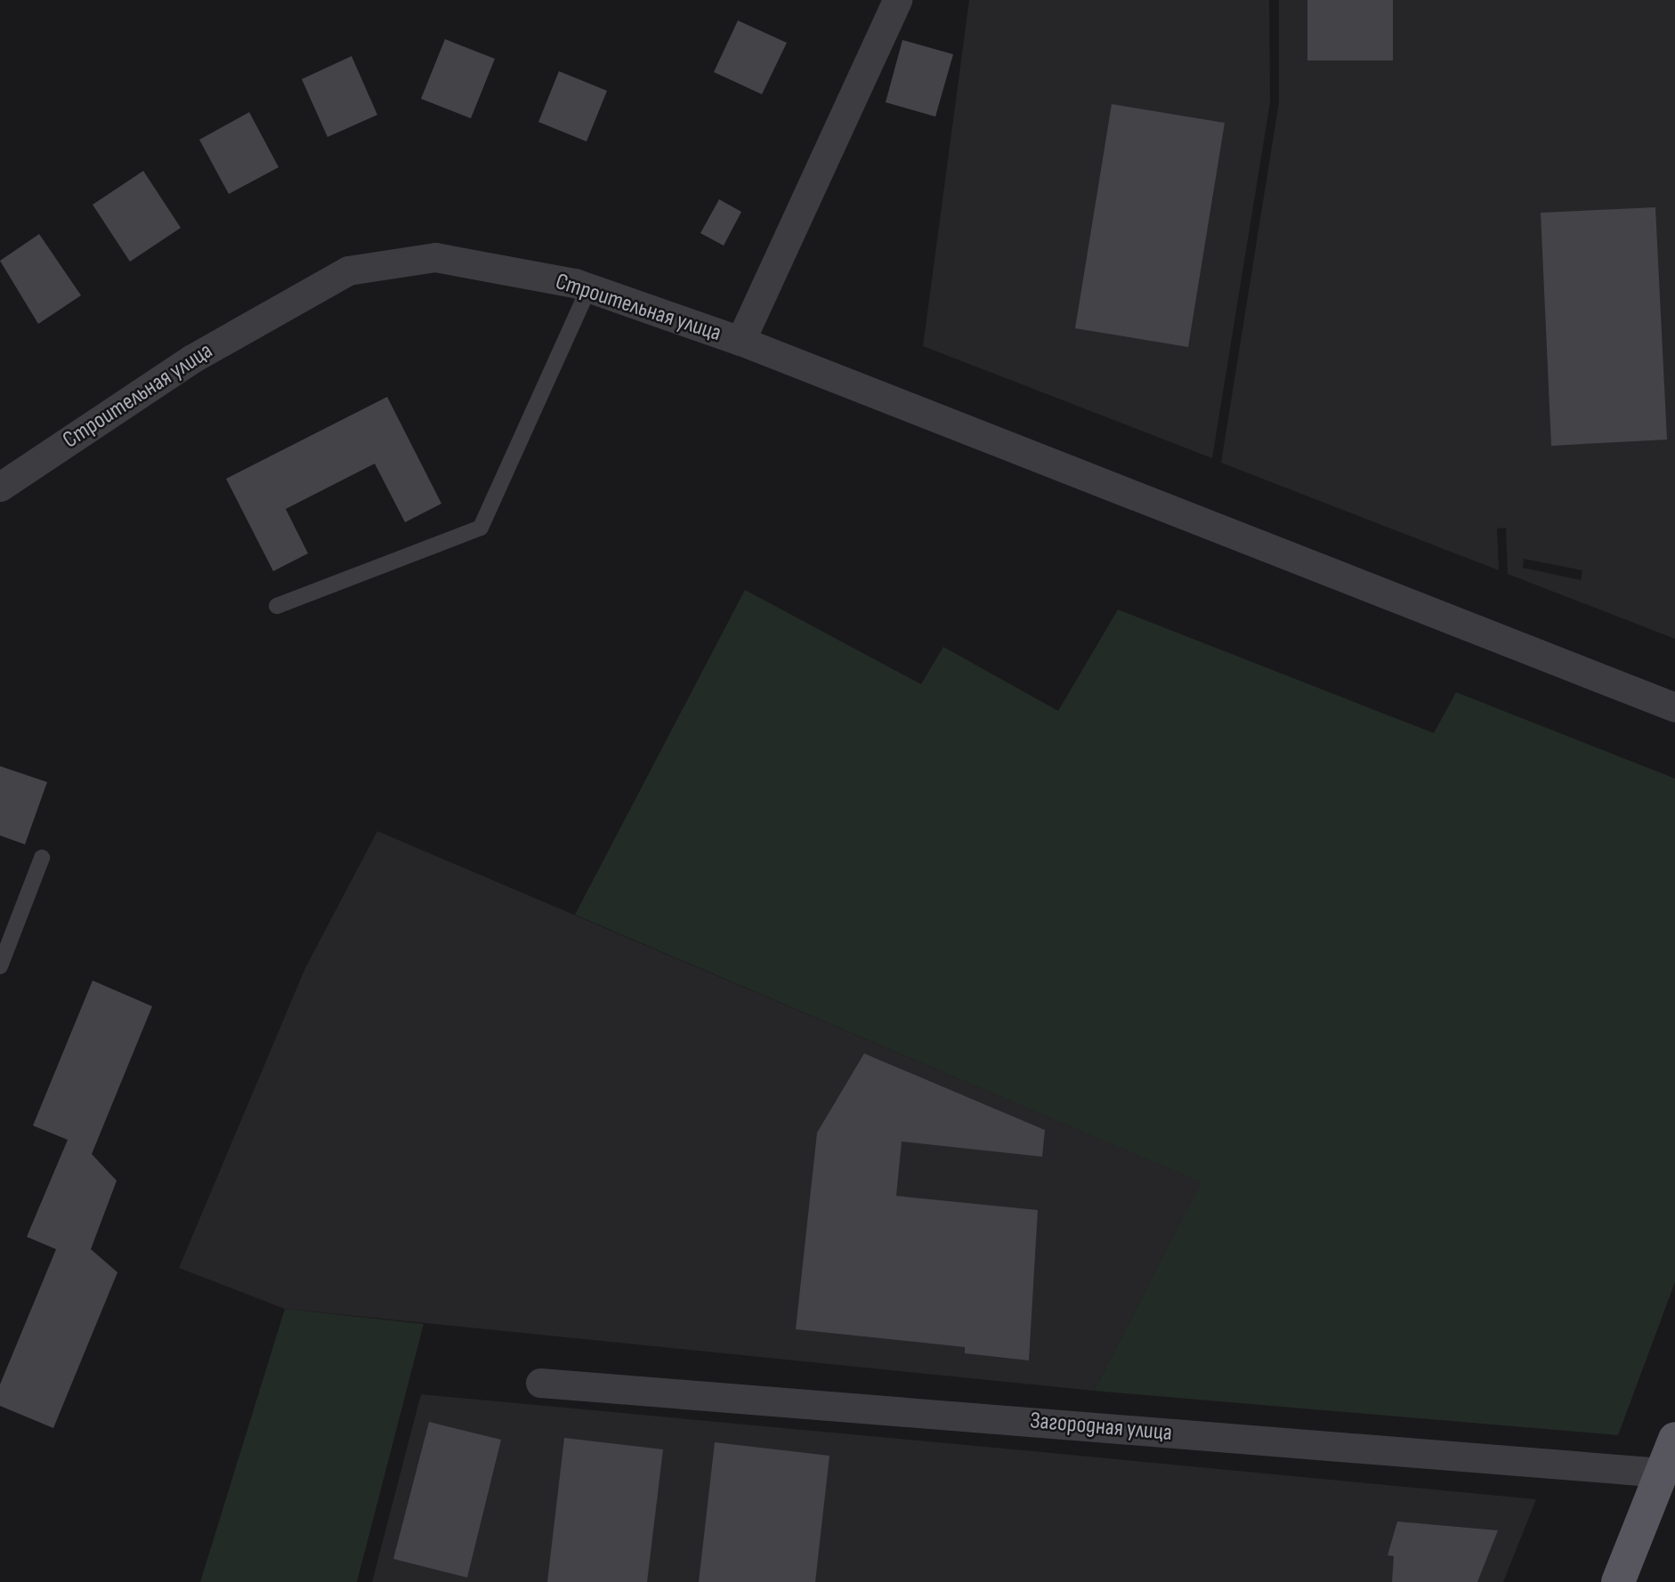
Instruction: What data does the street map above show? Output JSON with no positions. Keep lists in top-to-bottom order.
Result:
{
  "streets": {
    "street": ["Строительная улица", "Загородная улица"]
  }
}
